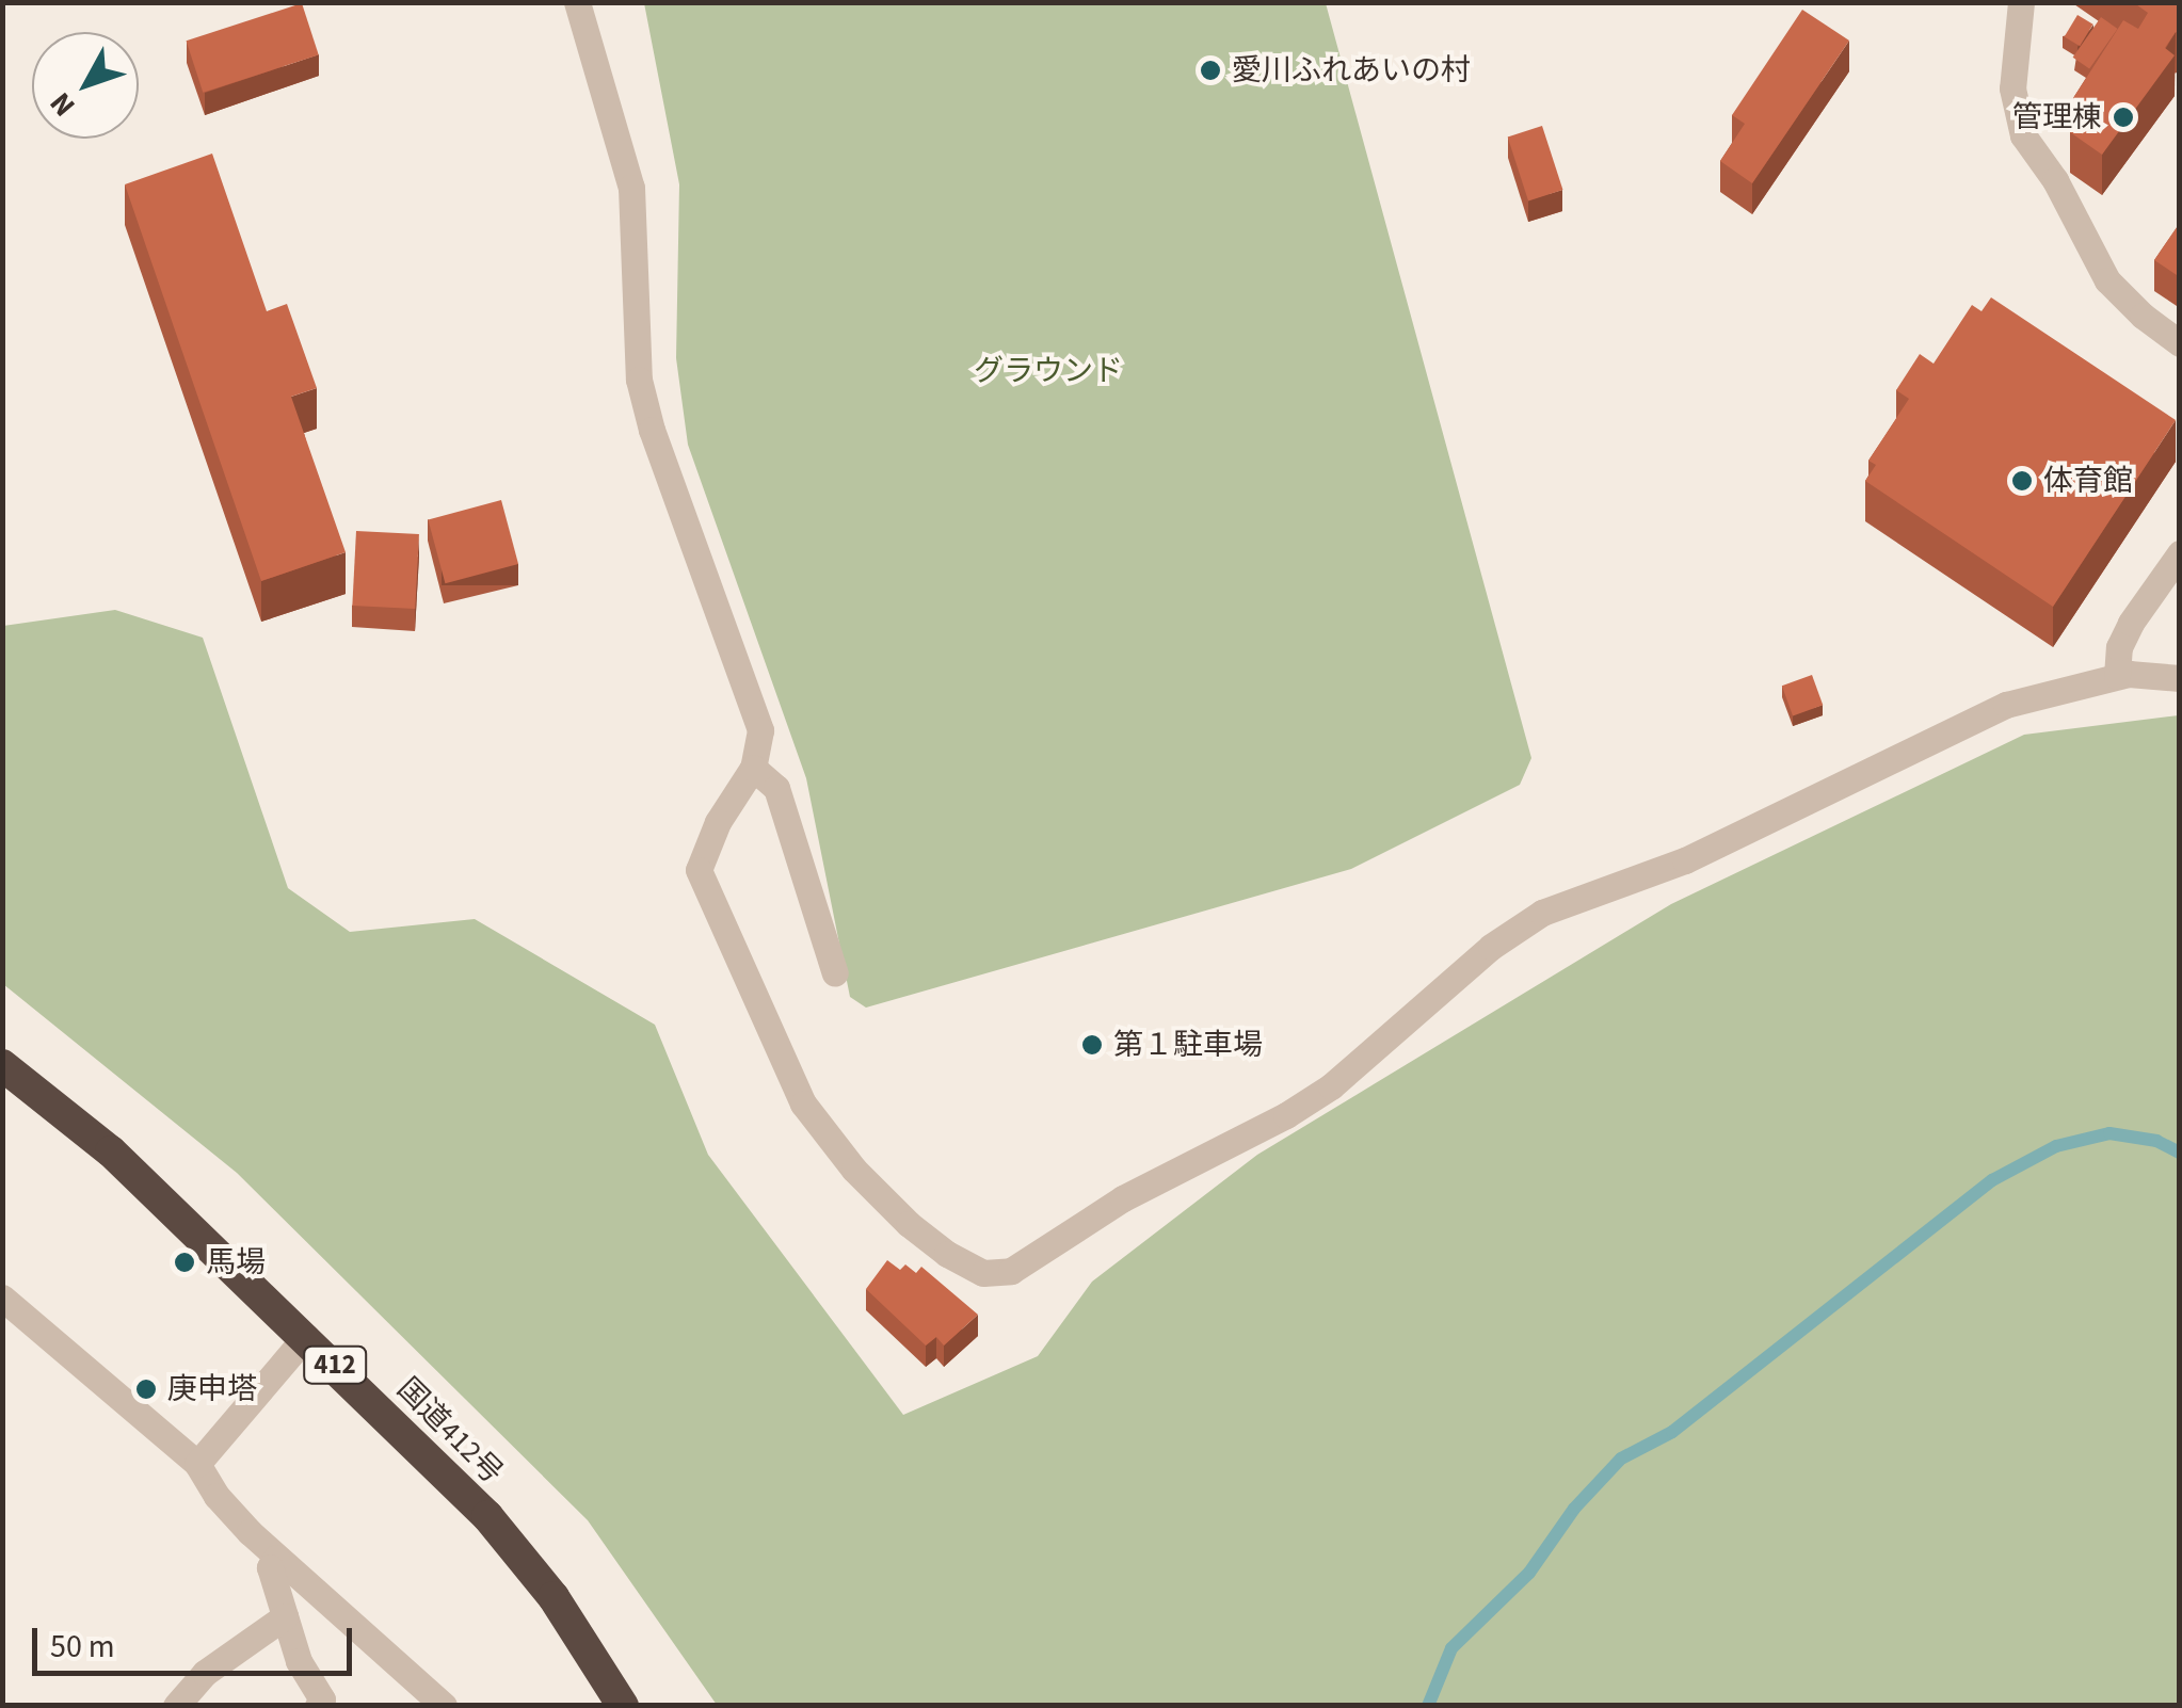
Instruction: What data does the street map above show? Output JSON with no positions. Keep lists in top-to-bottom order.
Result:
{
  "streets": {
    "highway": ["412", "国道412号"]
  },
  "parks": ["グラウンド"],
  "places": [
    "愛川ふれあいの村",
    "管理棟",
    "体育館",
    "第１駐車場",
    "馬場",
    "庚申塔"
  ],
  "scale_bar": "50 m",
  "north": "bottom left"
}
